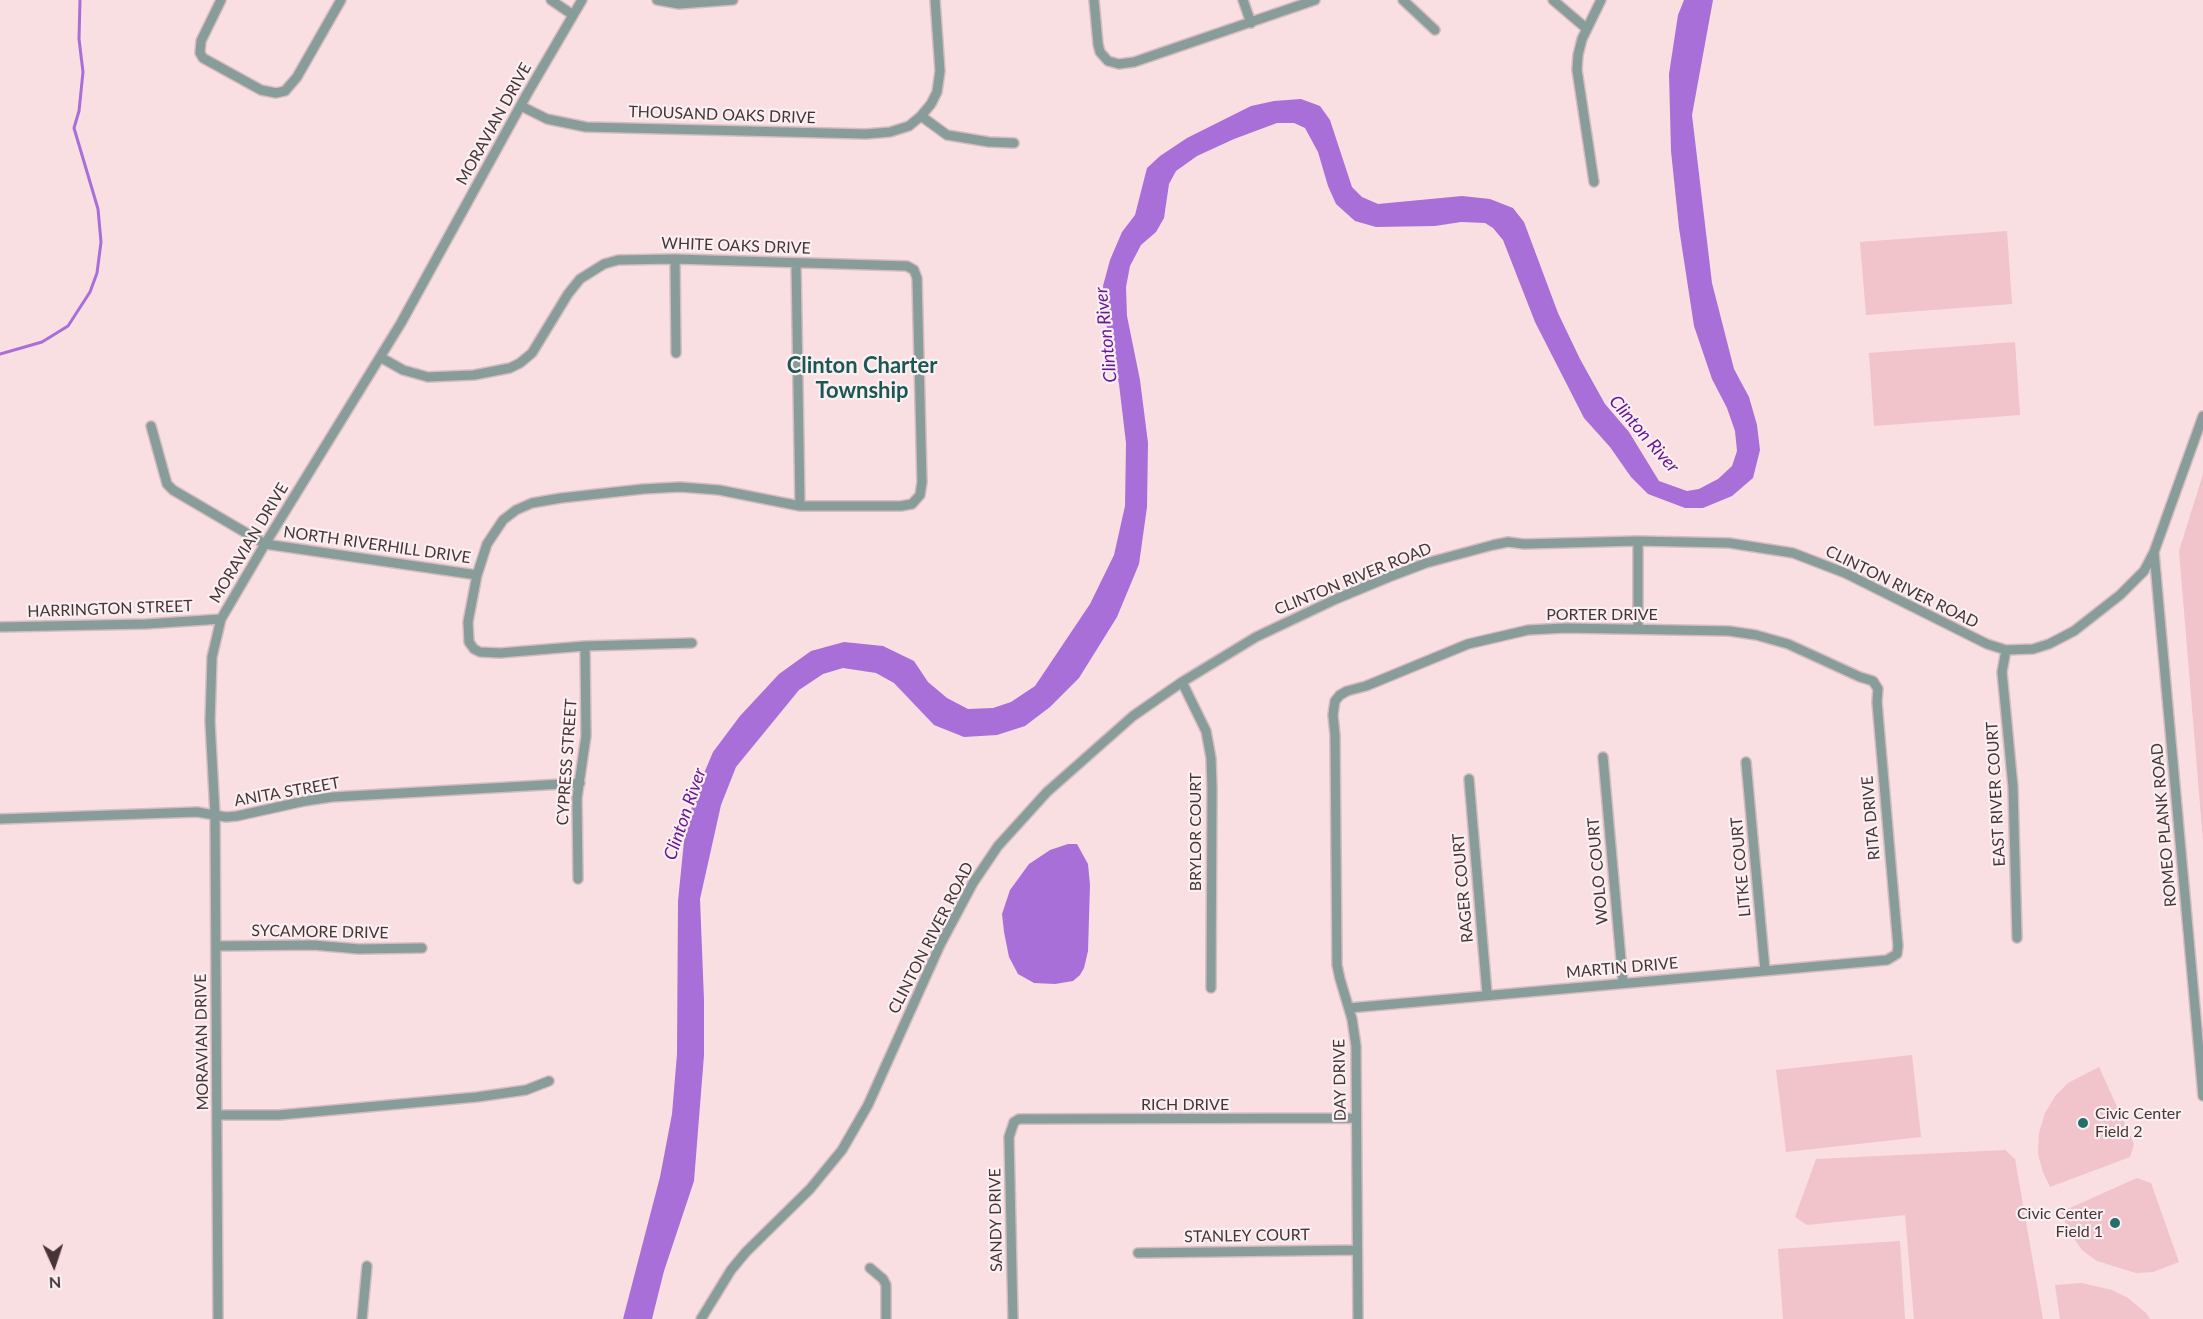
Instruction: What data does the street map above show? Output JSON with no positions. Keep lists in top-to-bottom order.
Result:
{
  "streets": {
    "street": [
      "THOUSAND OAKS DRIVE",
      "MORAVIAN DRIVE",
      "WHITE OAKS DRIVE",
      "NORTH RIVERHILL DRIVE",
      "CLINTON RIVER ROAD",
      "HARRINGTON STREET",
      "PORTER DRIVE",
      "CYPRESS STREET",
      "ANITA STREET",
      "EAST RIVER COURT",
      "RITA DRIVE",
      "ROMEO PLANK ROAD",
      "BRYLOR COURT",
      "LITKE COURT",
      "WOLO COURT",
      "RAGER COURT",
      "SYCAMORE DRIVE",
      "MARTIN DRIVE",
      "DAY DRIVE",
      "RICH DRIVE",
      "SANDY DRIVE",
      "STANLEY COURT"
    ]
  },
  "crossings": [
    ["THOUSAND OAKS DRIVE", "MORAVIAN DRIVE"],
    ["MORAVIAN DRIVE", "WHITE OAKS DRIVE"],
    ["MORAVIAN DRIVE", "NORTH RIVERHILL DRIVE"],
    ["MORAVIAN DRIVE", "HARRINGTON STREET"],
    ["MORAVIAN DRIVE", "ANITA STREET"],
    ["MORAVIAN DRIVE", "SYCAMORE DRIVE"],
    ["NORTH RIVERHILL DRIVE", "CYPRESS STREET"],
    ["CLINTON RIVER ROAD", "EAST RIVER COURT"],
    ["CLINTON RIVER ROAD", "ROMEO PLANK ROAD"],
    ["CLINTON RIVER ROAD", "BRYLOR COURT"],
    ["PORTER DRIVE", "RITA DRIVE"],
    ["PORTER DRIVE", "DAY DRIVE"],
    ["CYPRESS STREET", "ANITA STREET"],
    ["RITA DRIVE", "MARTIN DRIVE"],
    ["LITKE COURT", "MARTIN DRIVE"],
    ["WOLO COURT", "MARTIN DRIVE"],
    ["RAGER COURT", "MARTIN DRIVE"],
    ["MARTIN DRIVE", "DAY DRIVE"],
    ["DAY DRIVE", "RICH DRIVE"],
    ["DAY DRIVE", "STANLEY COURT"],
    ["RICH DRIVE", "SANDY DRIVE"]
  ],
  "districts": ["Clinton Charter Township"],
  "water": ["Clinton River"],
  "places": ["Civic Center Field 2", "Civic Center Field 1"],
  "north": "bottom"
}
